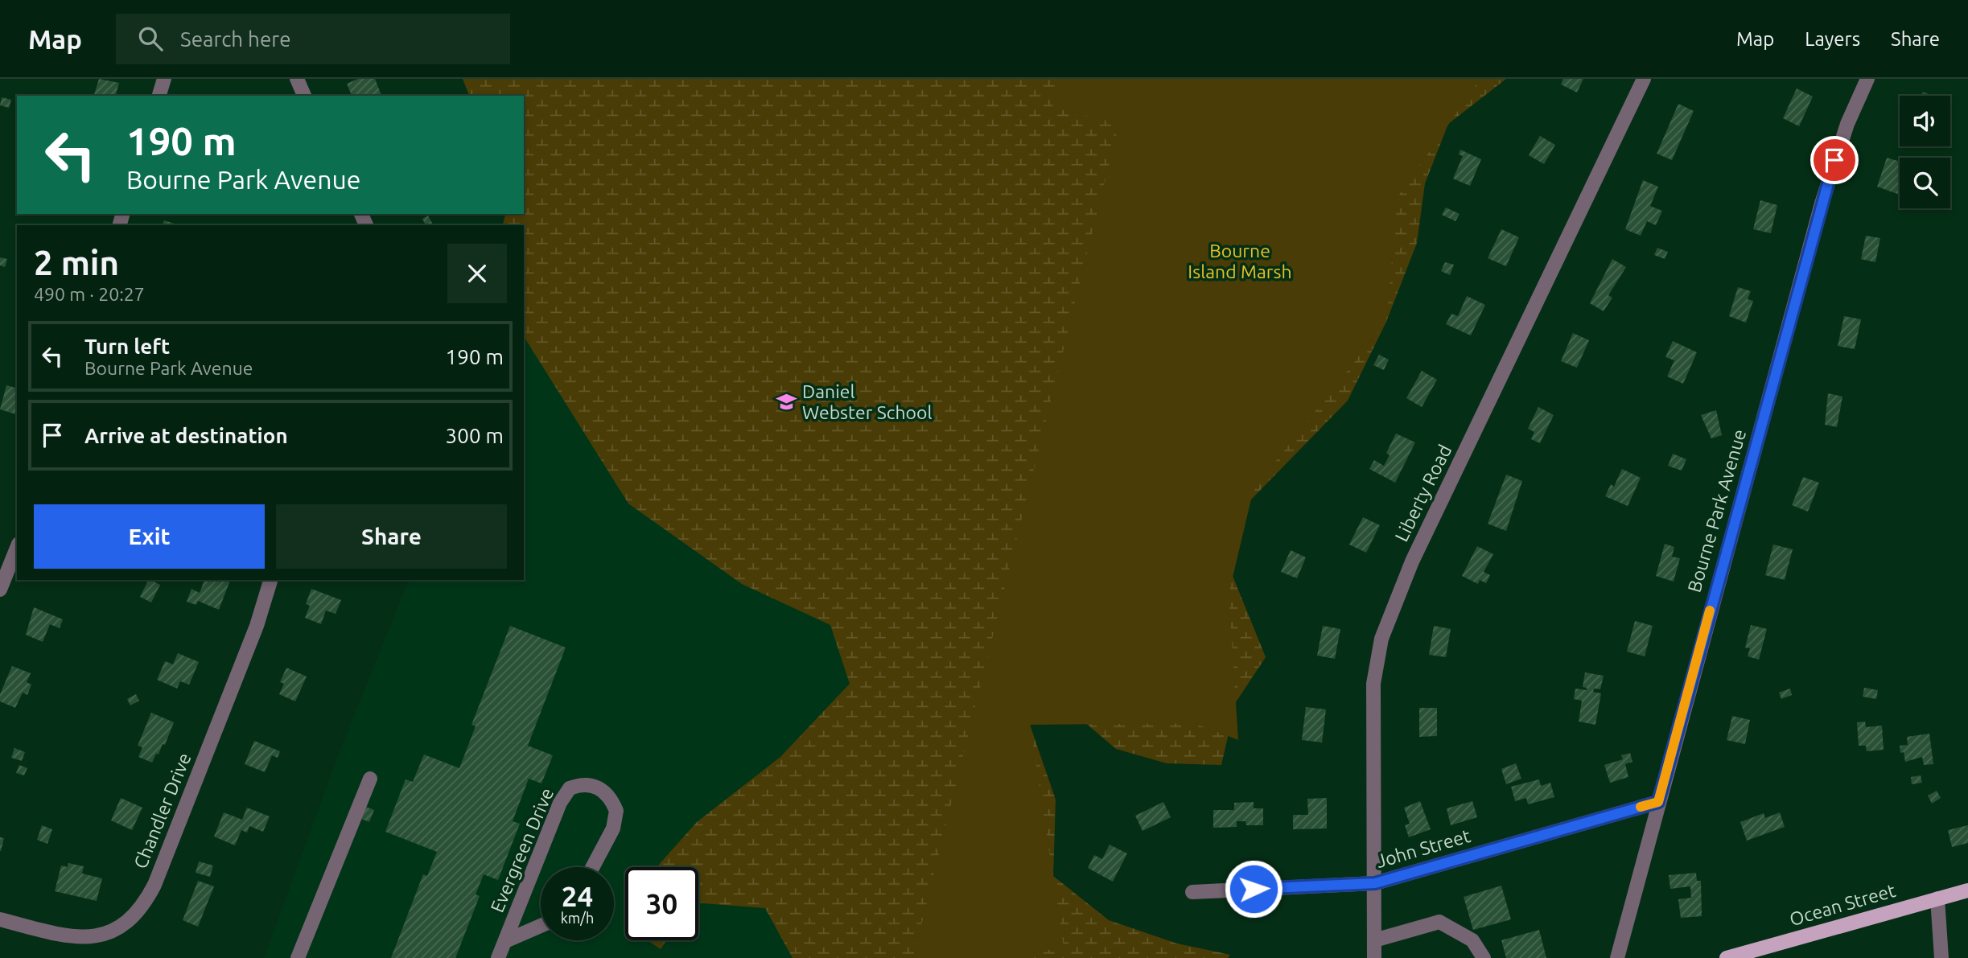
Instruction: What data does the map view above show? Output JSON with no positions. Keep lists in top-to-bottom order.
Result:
{
  "streets": {
    "main road": ["Ocean Street"],
    "street": [
      "Liberty Road",
      "Bourne Park Avenue",
      "Chandler Drive",
      "John Street",
      "Evergreen Drive"
    ]
  },
  "crossings": [
    ["Liberty Road", "John Street"],
    ["Bourne Park Avenue", "John Street"]
  ],
  "parks": ["Bourne Island Marsh"],
  "places": {
    "school or university": ["Daniel Webster School"]
  },
  "page": {
    "header": "Map",
    "search": "Search here",
    "nav": ["Map", "Layers", "Share"],
    "turn": ["190 m", "Bourne Park Avenue"],
    "heading": ["2 min", "490 m · 20:27"],
    "list": [
      {
        "name": "Turn left",
        "note": "Bourne Park Avenue",
        "value": "190 m"
      },
      {
        "name": "Arrive at destination",
        "value": "300 m"
      }
    ],
    "buttons": ["Exit", "Share"],
    "speed": "24 km/h",
    "limit": "30"
  }
}
